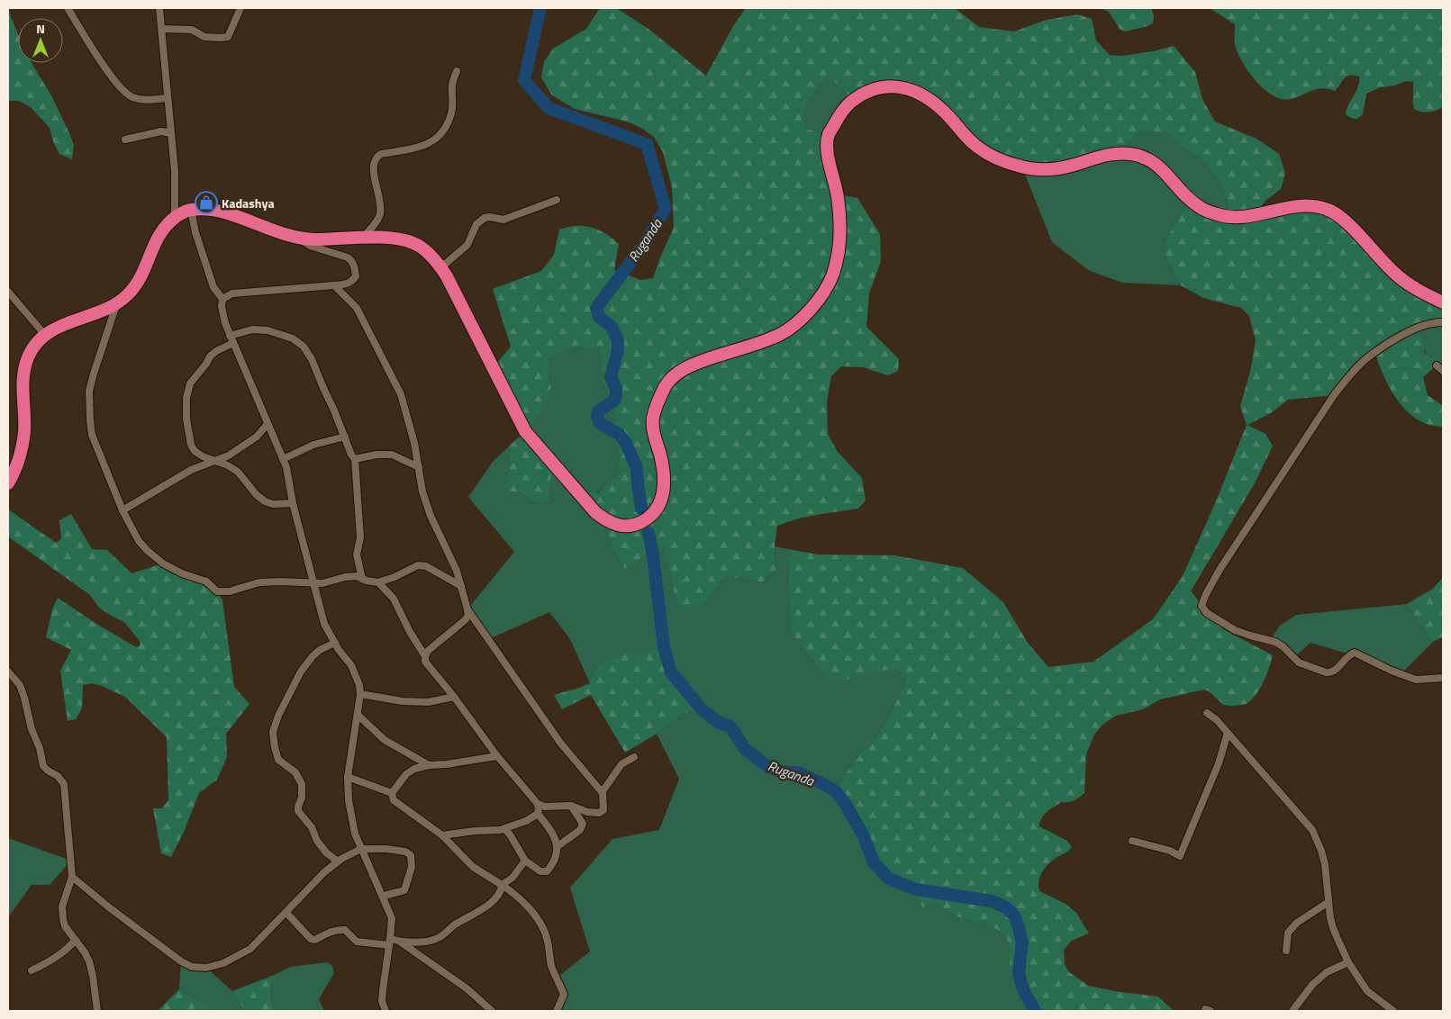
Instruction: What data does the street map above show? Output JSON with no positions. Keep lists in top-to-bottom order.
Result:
{
  "water": ["Ruganda"],
  "places": {
    "shop": ["Kadashya"]
  },
  "north": "top"
}
